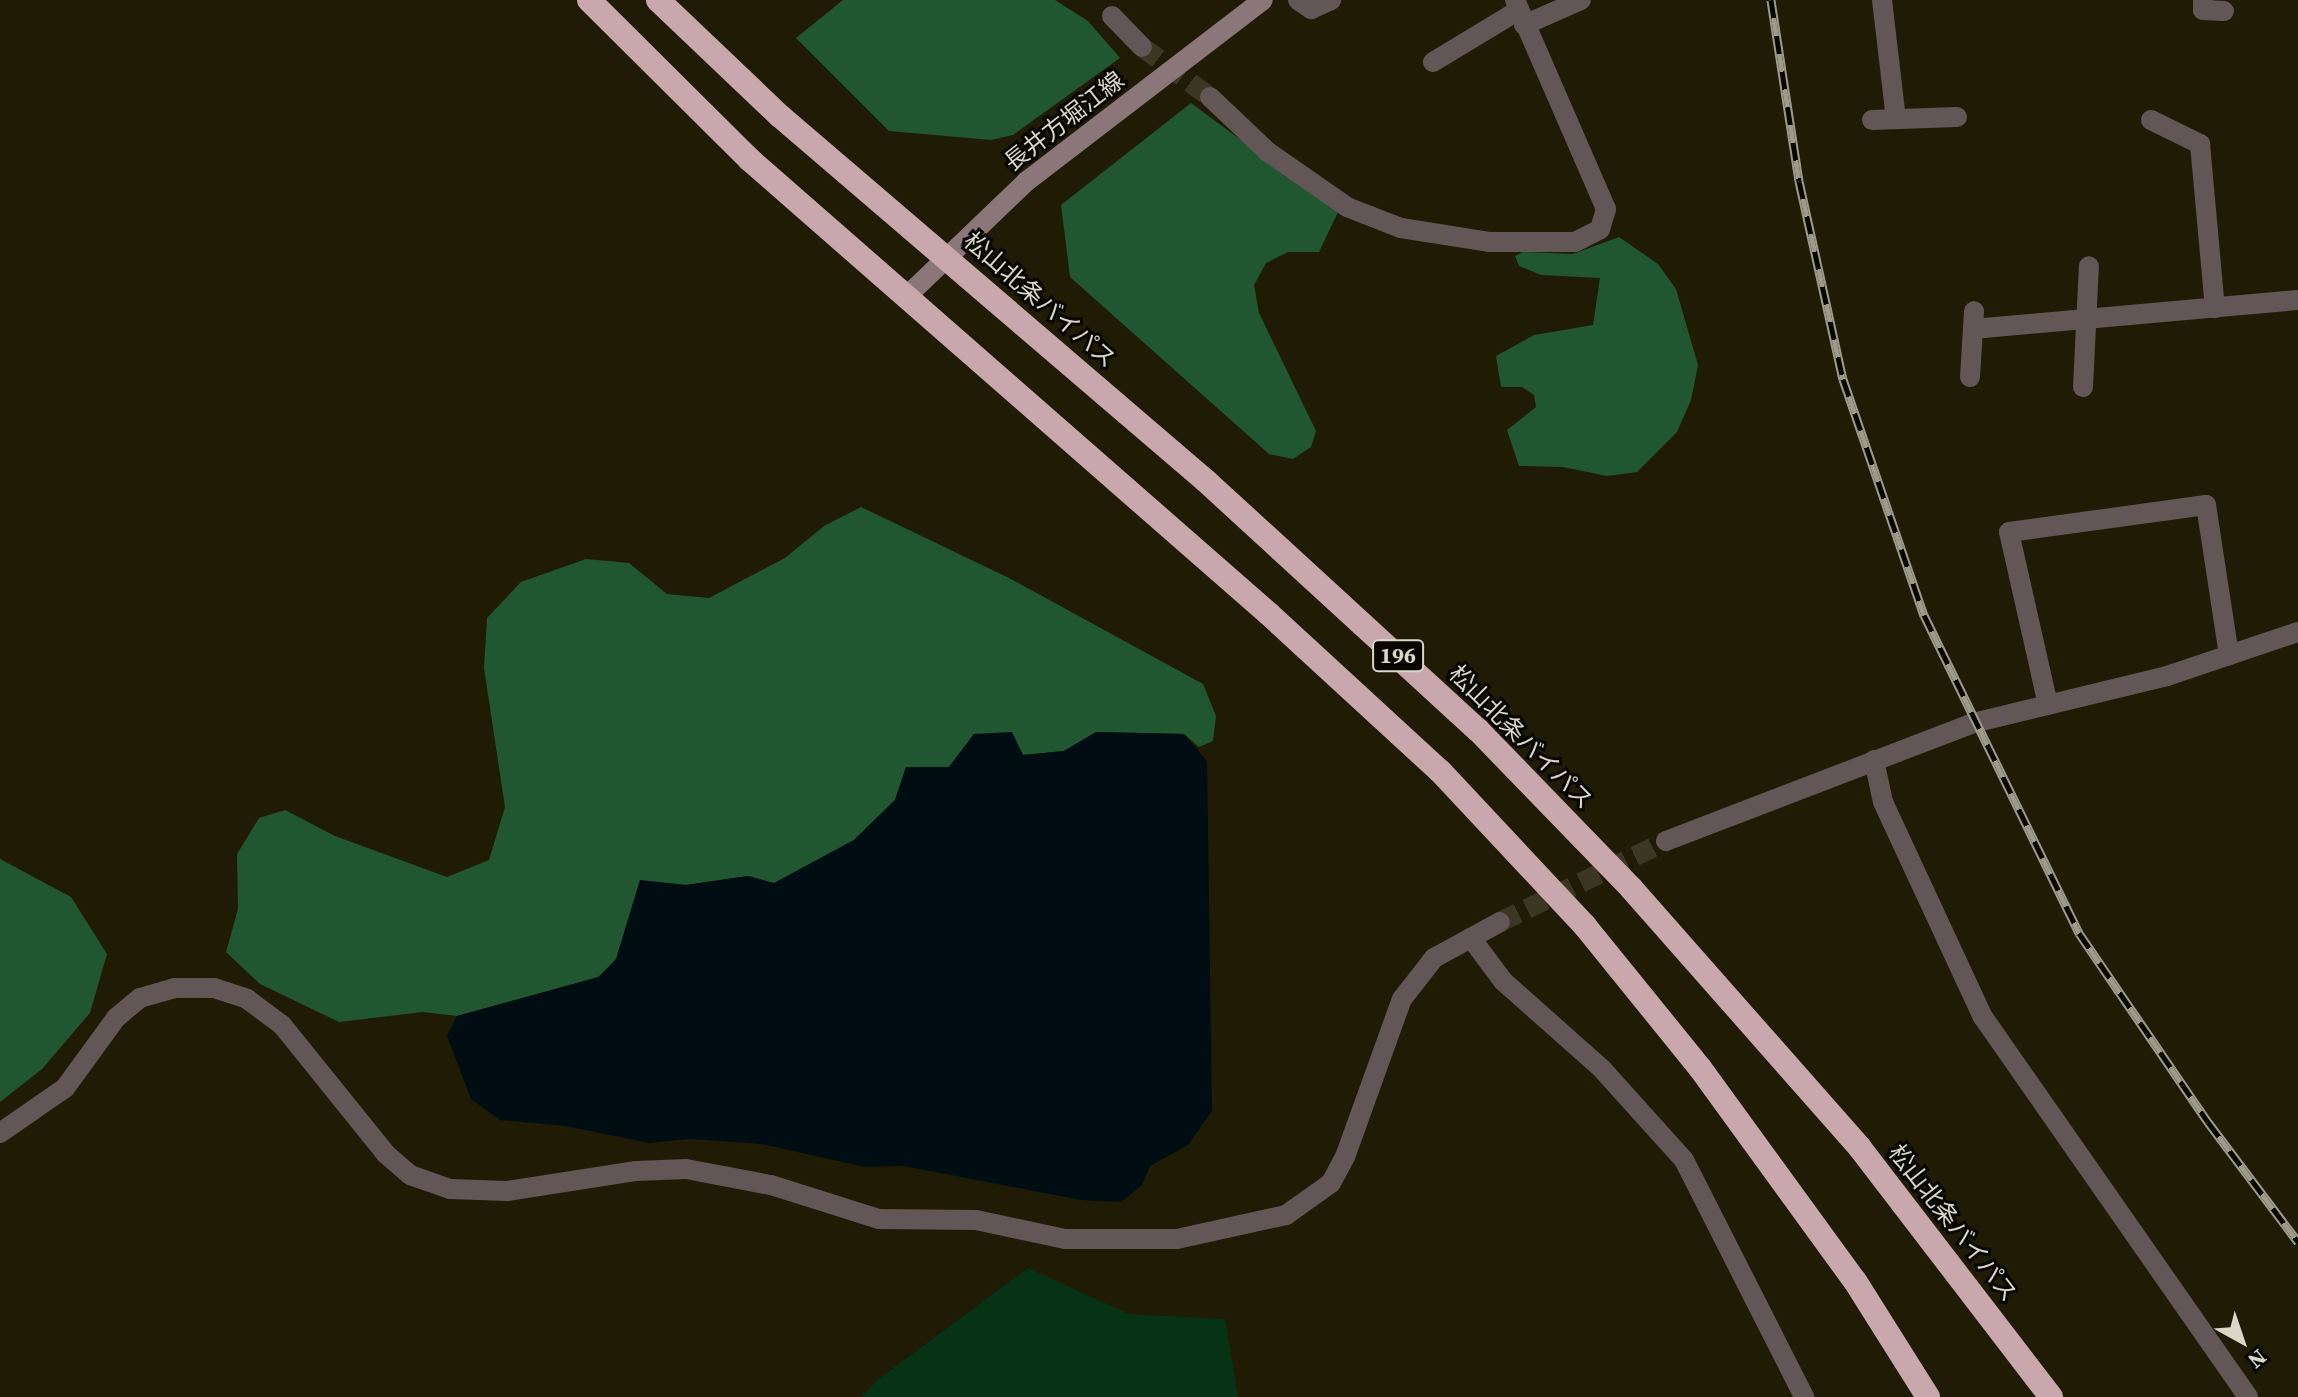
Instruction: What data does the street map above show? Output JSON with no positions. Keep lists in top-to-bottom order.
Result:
{
  "streets": {
    "highway": ["松山北条バイパス", "196"],
    "main road": ["長井方堀江線"]
  },
  "crossings": [
    ["長井方堀江線", "松山北条バイパス"],
    ["長井方堀江線", "196"]
  ],
  "north": "bottom right"
}
